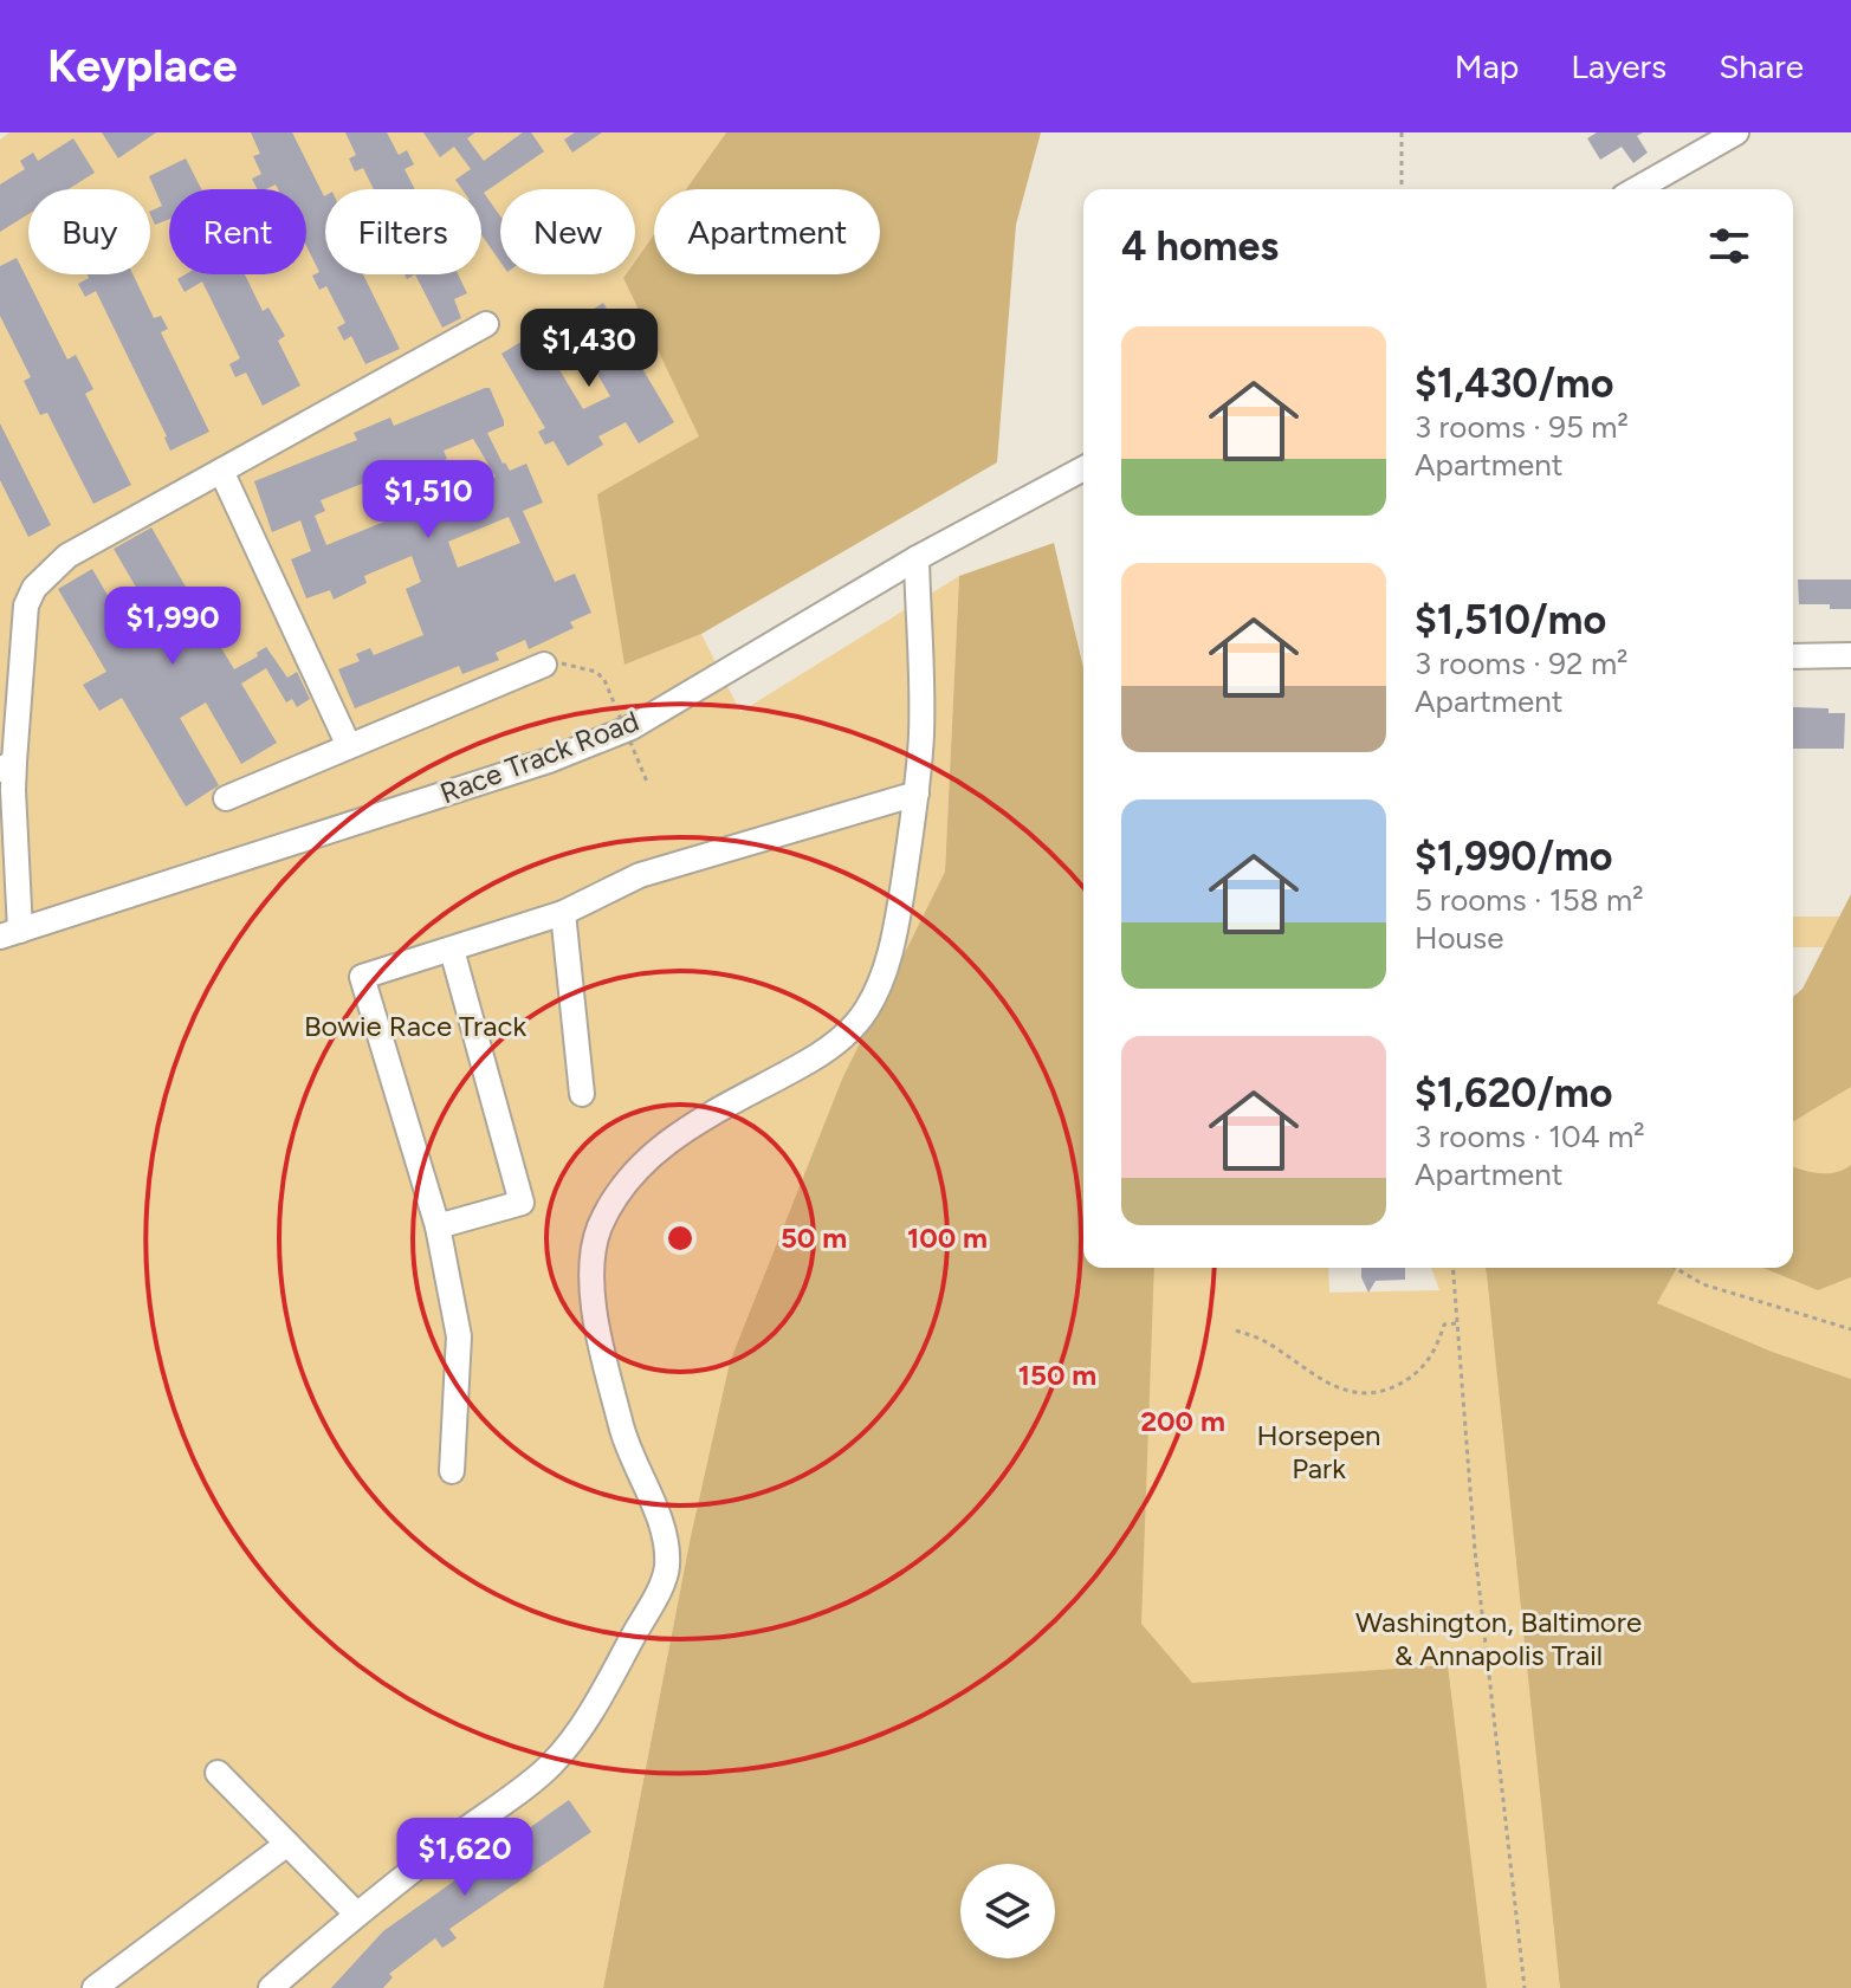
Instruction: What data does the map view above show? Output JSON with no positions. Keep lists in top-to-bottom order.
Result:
{
  "streets": {
    "street": ["Race Track Road"]
  },
  "parks": ["Bowie Race Track", "Horsepen Park", "Washington, Baltimore & Annapolis Trail"],
  "page": {
    "header": "Keyplace",
    "nav": ["Map", "Layers", "Share"],
    "chip": [
      "Buy",
      "Rent",
      "Filters",
      "New",
      "Apartment"
    ],
    "heading": "4 homes",
    "list": [
      {
        "name": "$1,430/mo",
        "note": "3 rooms · 95 m² · Apartment"
      },
      {
        "name": "$1,510/mo",
        "note": "3 rooms · 92 m² · Apartment"
      },
      {
        "name": "$1,990/mo",
        "note": "5 rooms · 158 m² · House"
      },
      {
        "name": "$1,620/mo",
        "note": "3 rooms · 104 m² · Apartment"
      }
    ],
    "price": [
      "$1,430",
      "$1,510",
      "$1,990",
      "$1,620"
    ]
  },
  "rings": [
    "50 m",
    "100 m",
    "150 m",
    "200 m"
  ]
}
